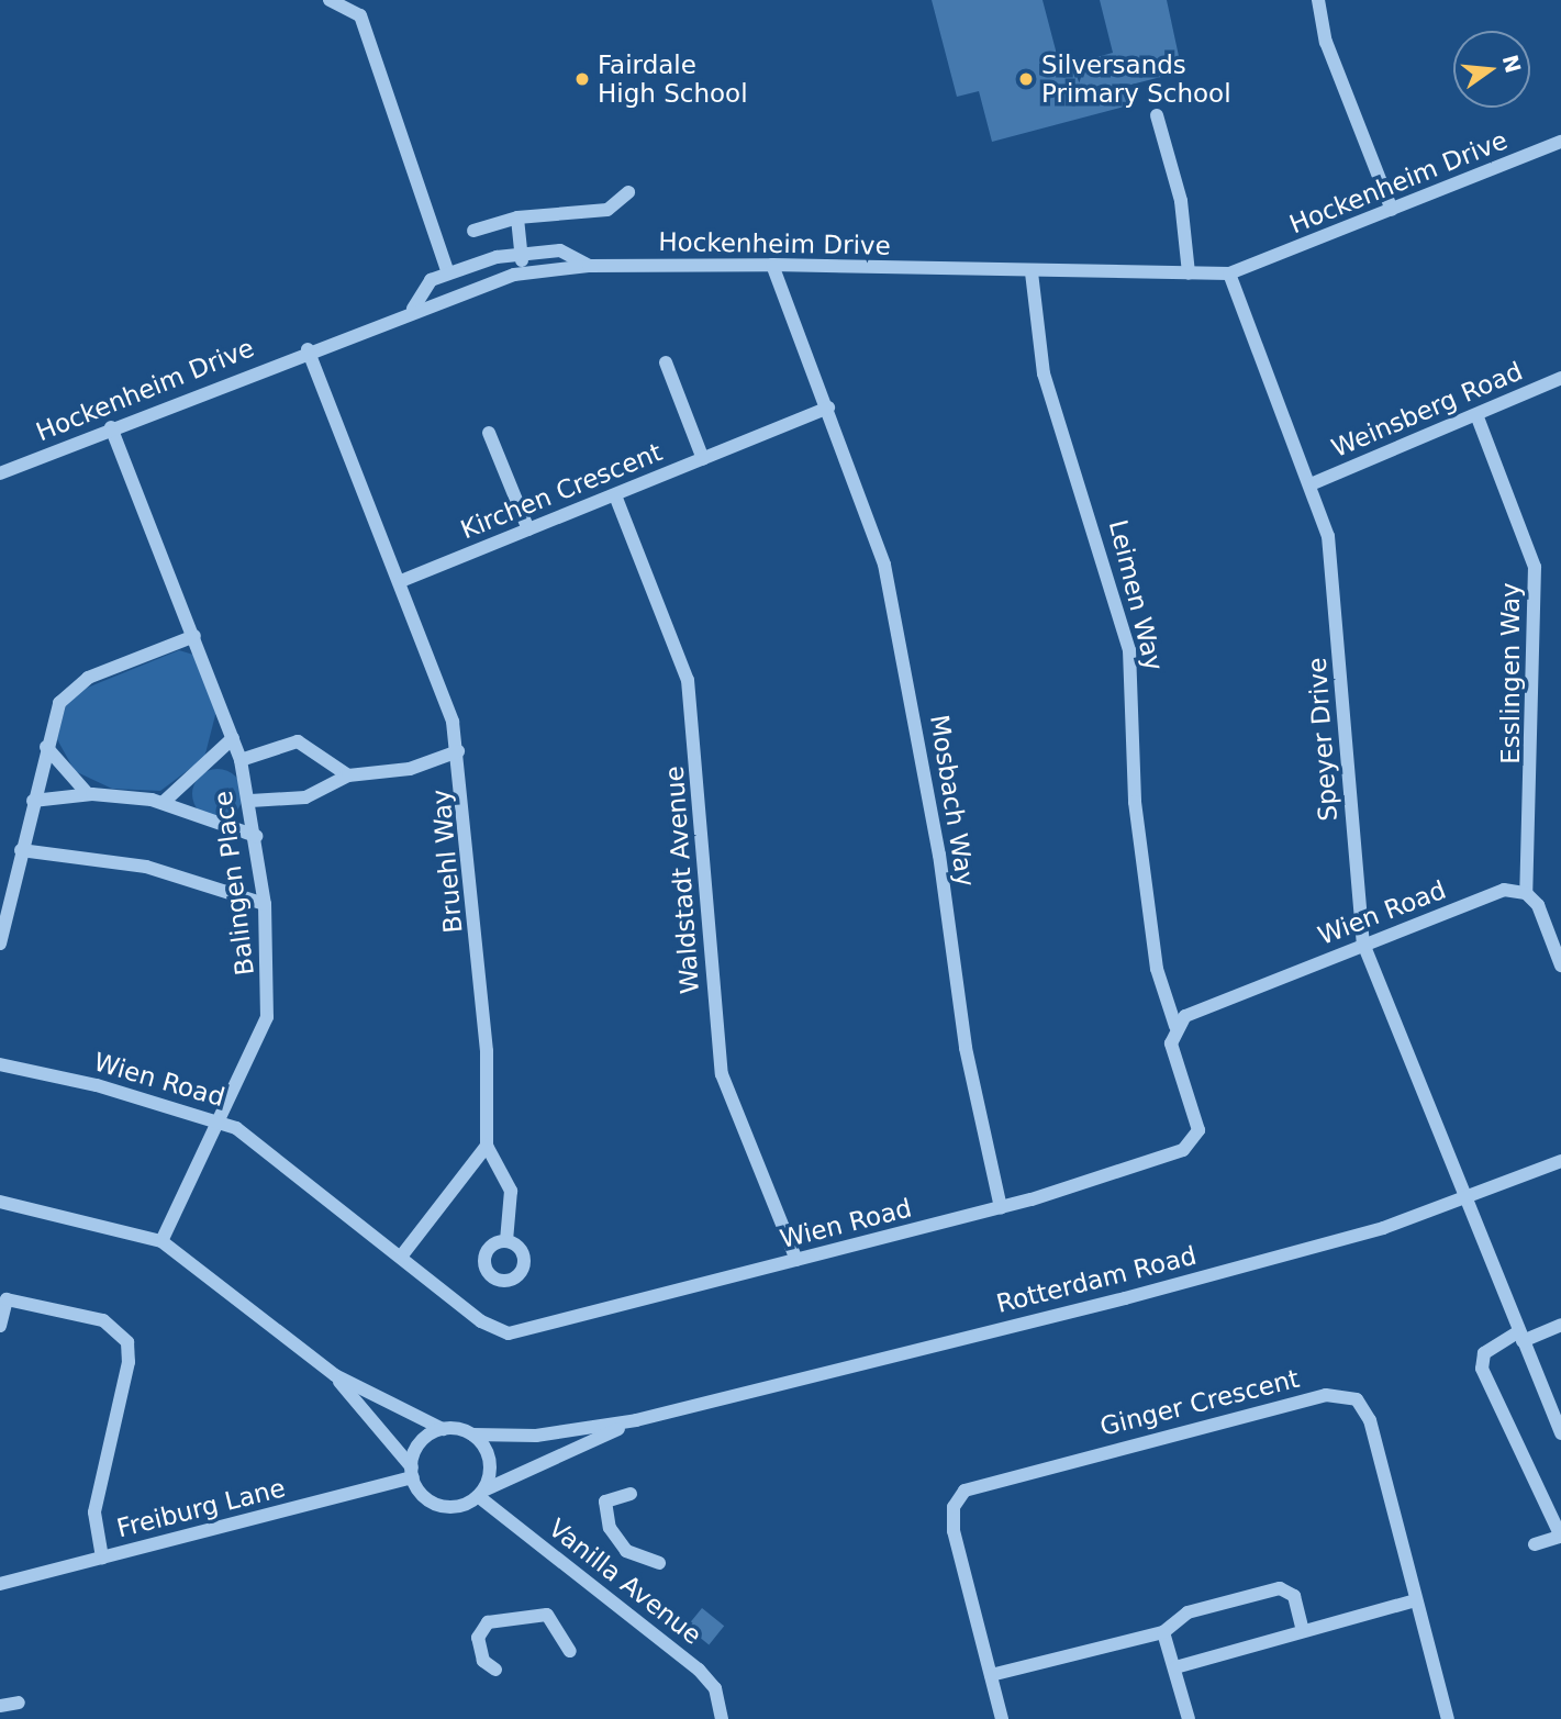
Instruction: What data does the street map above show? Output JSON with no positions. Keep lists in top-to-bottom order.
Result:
{
  "streets": {
    "street": [
      "Hockenheim Drive",
      "Weinsberg Road",
      "Kirchen Crescent",
      "Leimen Way",
      "Esslingen Way",
      "Speyer Drive",
      "Mosbach Way",
      "Bruehl Way",
      "Waldstadt Avenue",
      "Balingen Place",
      "Wien Road",
      "Rotterdam Road",
      "Ginger Crescent",
      "Freiburg Lane",
      "Vanilla Avenue"
    ]
  },
  "crossings": [
    ["Hockenheim Drive", "Leimen Way"],
    ["Hockenheim Drive", "Speyer Drive"],
    ["Hockenheim Drive", "Balingen Place"],
    ["Weinsberg Road", "Esslingen Way"],
    ["Weinsberg Road", "Speyer Drive"],
    ["Kirchen Crescent", "Mosbach Way"],
    ["Kirchen Crescent", "Bruehl Way"],
    ["Kirchen Crescent", "Waldstadt Avenue"],
    ["Leimen Way", "Wien Road"],
    ["Esslingen Way", "Wien Road"],
    ["Speyer Drive", "Wien Road"],
    ["Speyer Drive", "Rotterdam Road"],
    ["Mosbach Way", "Wien Road"],
    ["Waldstadt Avenue", "Wien Road"],
    ["Balingen Place", "Wien Road"],
    ["Rotterdam Road", "Freiburg Lane"],
    ["Rotterdam Road", "Vanilla Avenue"],
    ["Freiburg Lane", "Vanilla Avenue"]
  ],
  "places": ["Fairdale High School", "Silversands Primary School"],
  "north": "right"
}
